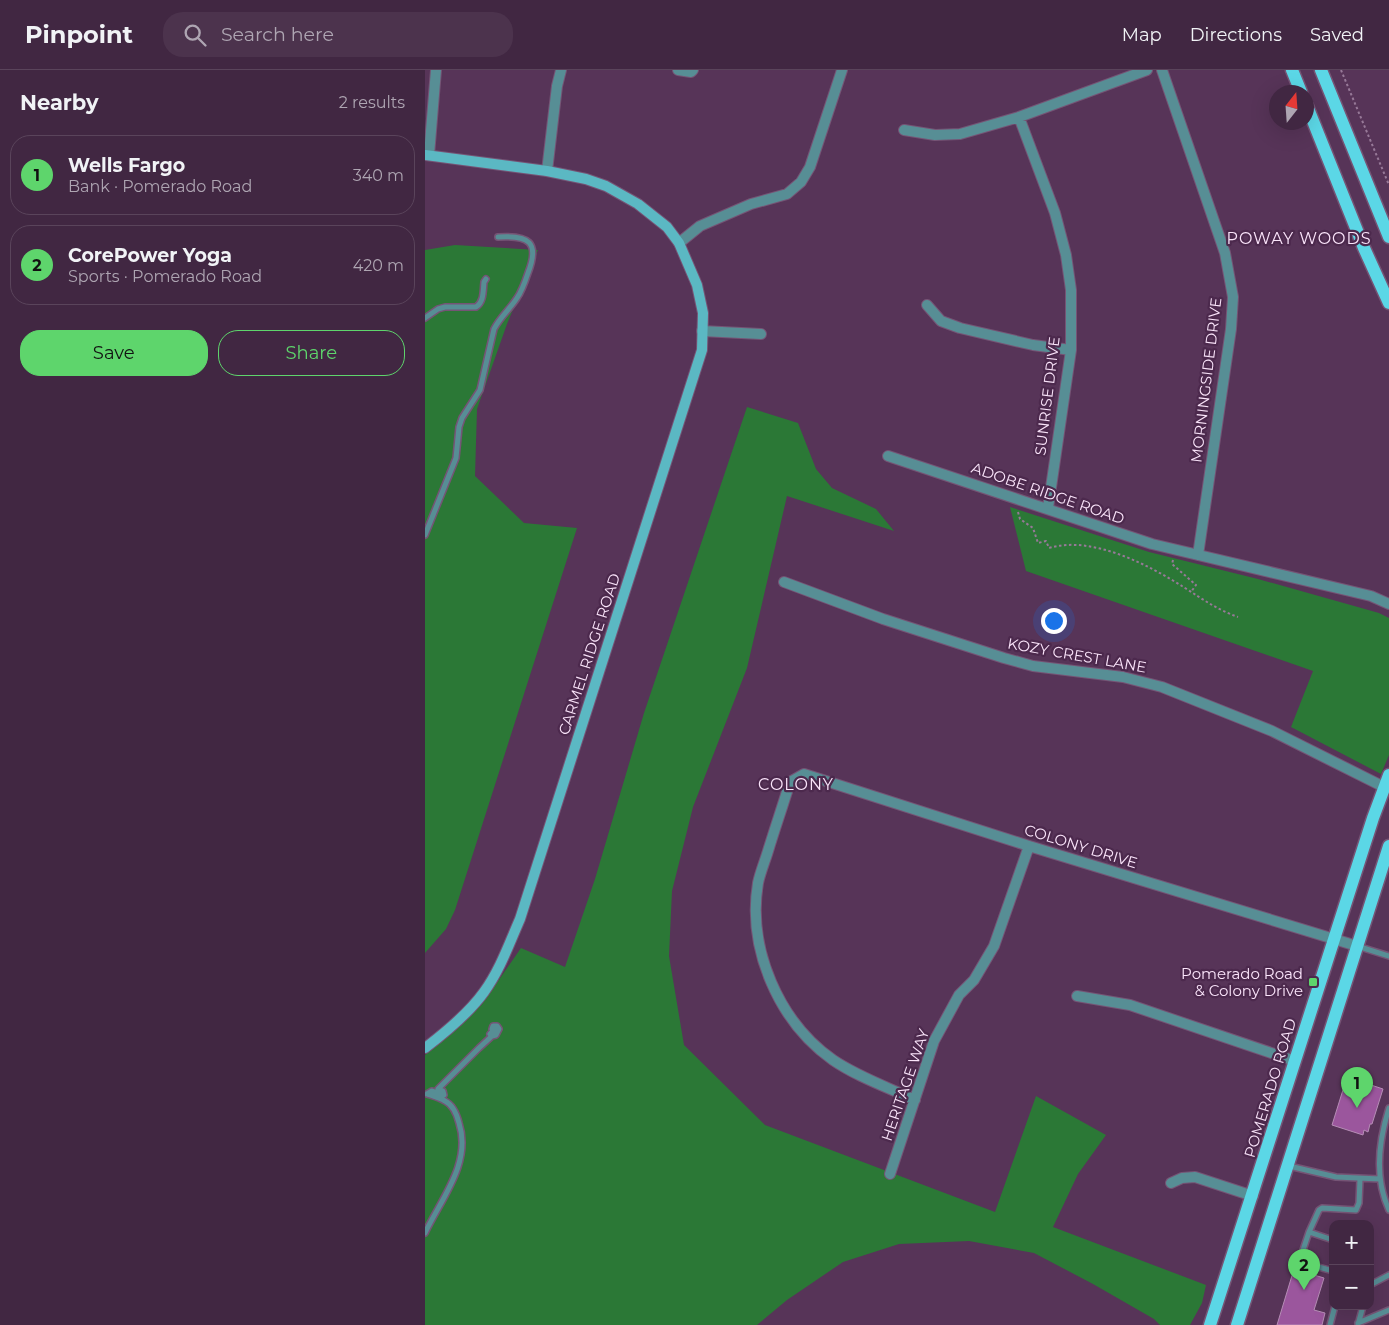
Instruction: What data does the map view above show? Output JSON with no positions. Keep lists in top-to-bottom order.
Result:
{
  "streets": {
    "main road": ["POMERADO ROAD"],
    "street": [
      "MORNINGSIDE DRIVE",
      "SUNRISE DRIVE",
      "ADOBE RIDGE ROAD",
      "CARMEL RIDGE ROAD",
      "KOZY CREST LANE",
      "COLONY DRIVE",
      "HERITAGE WAY"
    ]
  },
  "crossings": [
    ["MORNINGSIDE DRIVE", "ADOBE RIDGE ROAD"],
    ["SUNRISE DRIVE", "ADOBE RIDGE ROAD"],
    ["KOZY CREST LANE", "POMERADO ROAD"],
    ["COLONY DRIVE", "HERITAGE WAY"],
    ["COLONY DRIVE", "POMERADO ROAD"]
  ],
  "districts": ["POWAY WOODS", "COLONY"],
  "places": {
    "transit": ["Pomerado Road & Colony Drive"]
  },
  "north": "top",
  "page": {
    "header": "Pinpoint",
    "search": "Search here",
    "nav": ["Map", "Directions", "Saved"],
    "heading": ["Nearby", "2 results"],
    "list": [
      {
        "mark": "1",
        "name": "Wells Fargo",
        "note": "Bank · Pomerado Road",
        "value": "340 m"
      },
      {
        "mark": "2",
        "name": "CorePower Yoga",
        "note": "Sports · Pomerado Road",
        "value": "420 m"
      }
    ],
    "buttons": ["Save", "Share"],
    "pins": ["1", "2"],
    "map_buttons": ["+", "−"]
  }
}
